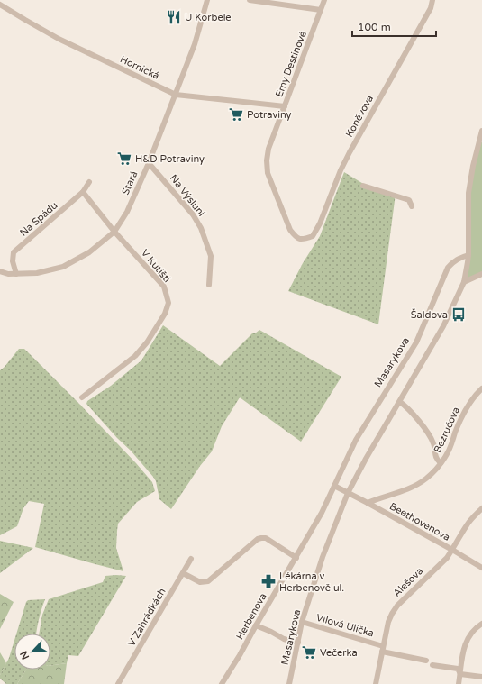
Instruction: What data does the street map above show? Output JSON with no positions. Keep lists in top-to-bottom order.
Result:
{
  "streets": {
    "street": [
      "Emy Destinové",
      "Hornická",
      "Koněvova",
      "Stará",
      "Na Výsluní",
      "Na Spádu",
      "V Kutišti",
      "Masarykova",
      "Bezručova",
      "Beethovenova",
      "Alešova",
      "Herbenova",
      "V Zahrádkách",
      "Vilová Ulička"
    ]
  },
  "crossings": [
    ["Emy Destinové", "Hornická"],
    ["Emy Destinové", "Koněvova"],
    ["Hornická", "Stará"],
    ["Stará", "Na Výsluní"],
    ["Stará", "Na Spádu"],
    ["Stará", "V Kutišti"],
    ["Na Spádu", "V Kutišti"],
    ["Masarykova", "Beethovenova"],
    ["Masarykova", "Herbenova"],
    ["Masarykova", "Vilová Ulička"],
    ["Bezručova", "Beethovenova"],
    ["Beethovenova", "Alešova"],
    ["Alešova", "Vilová Ulička"]
  ],
  "places": {
    "restaurant": ["U Korbele"],
    "supermarket": ["Potraviny", "H&D Potraviny", "Večerka"],
    "bus stop": ["Šaldova"],
    "pharmacy": ["Lékárna v Herbenově ul."]
  },
  "scale_bar": "100 m",
  "north": "bottom left"
}
